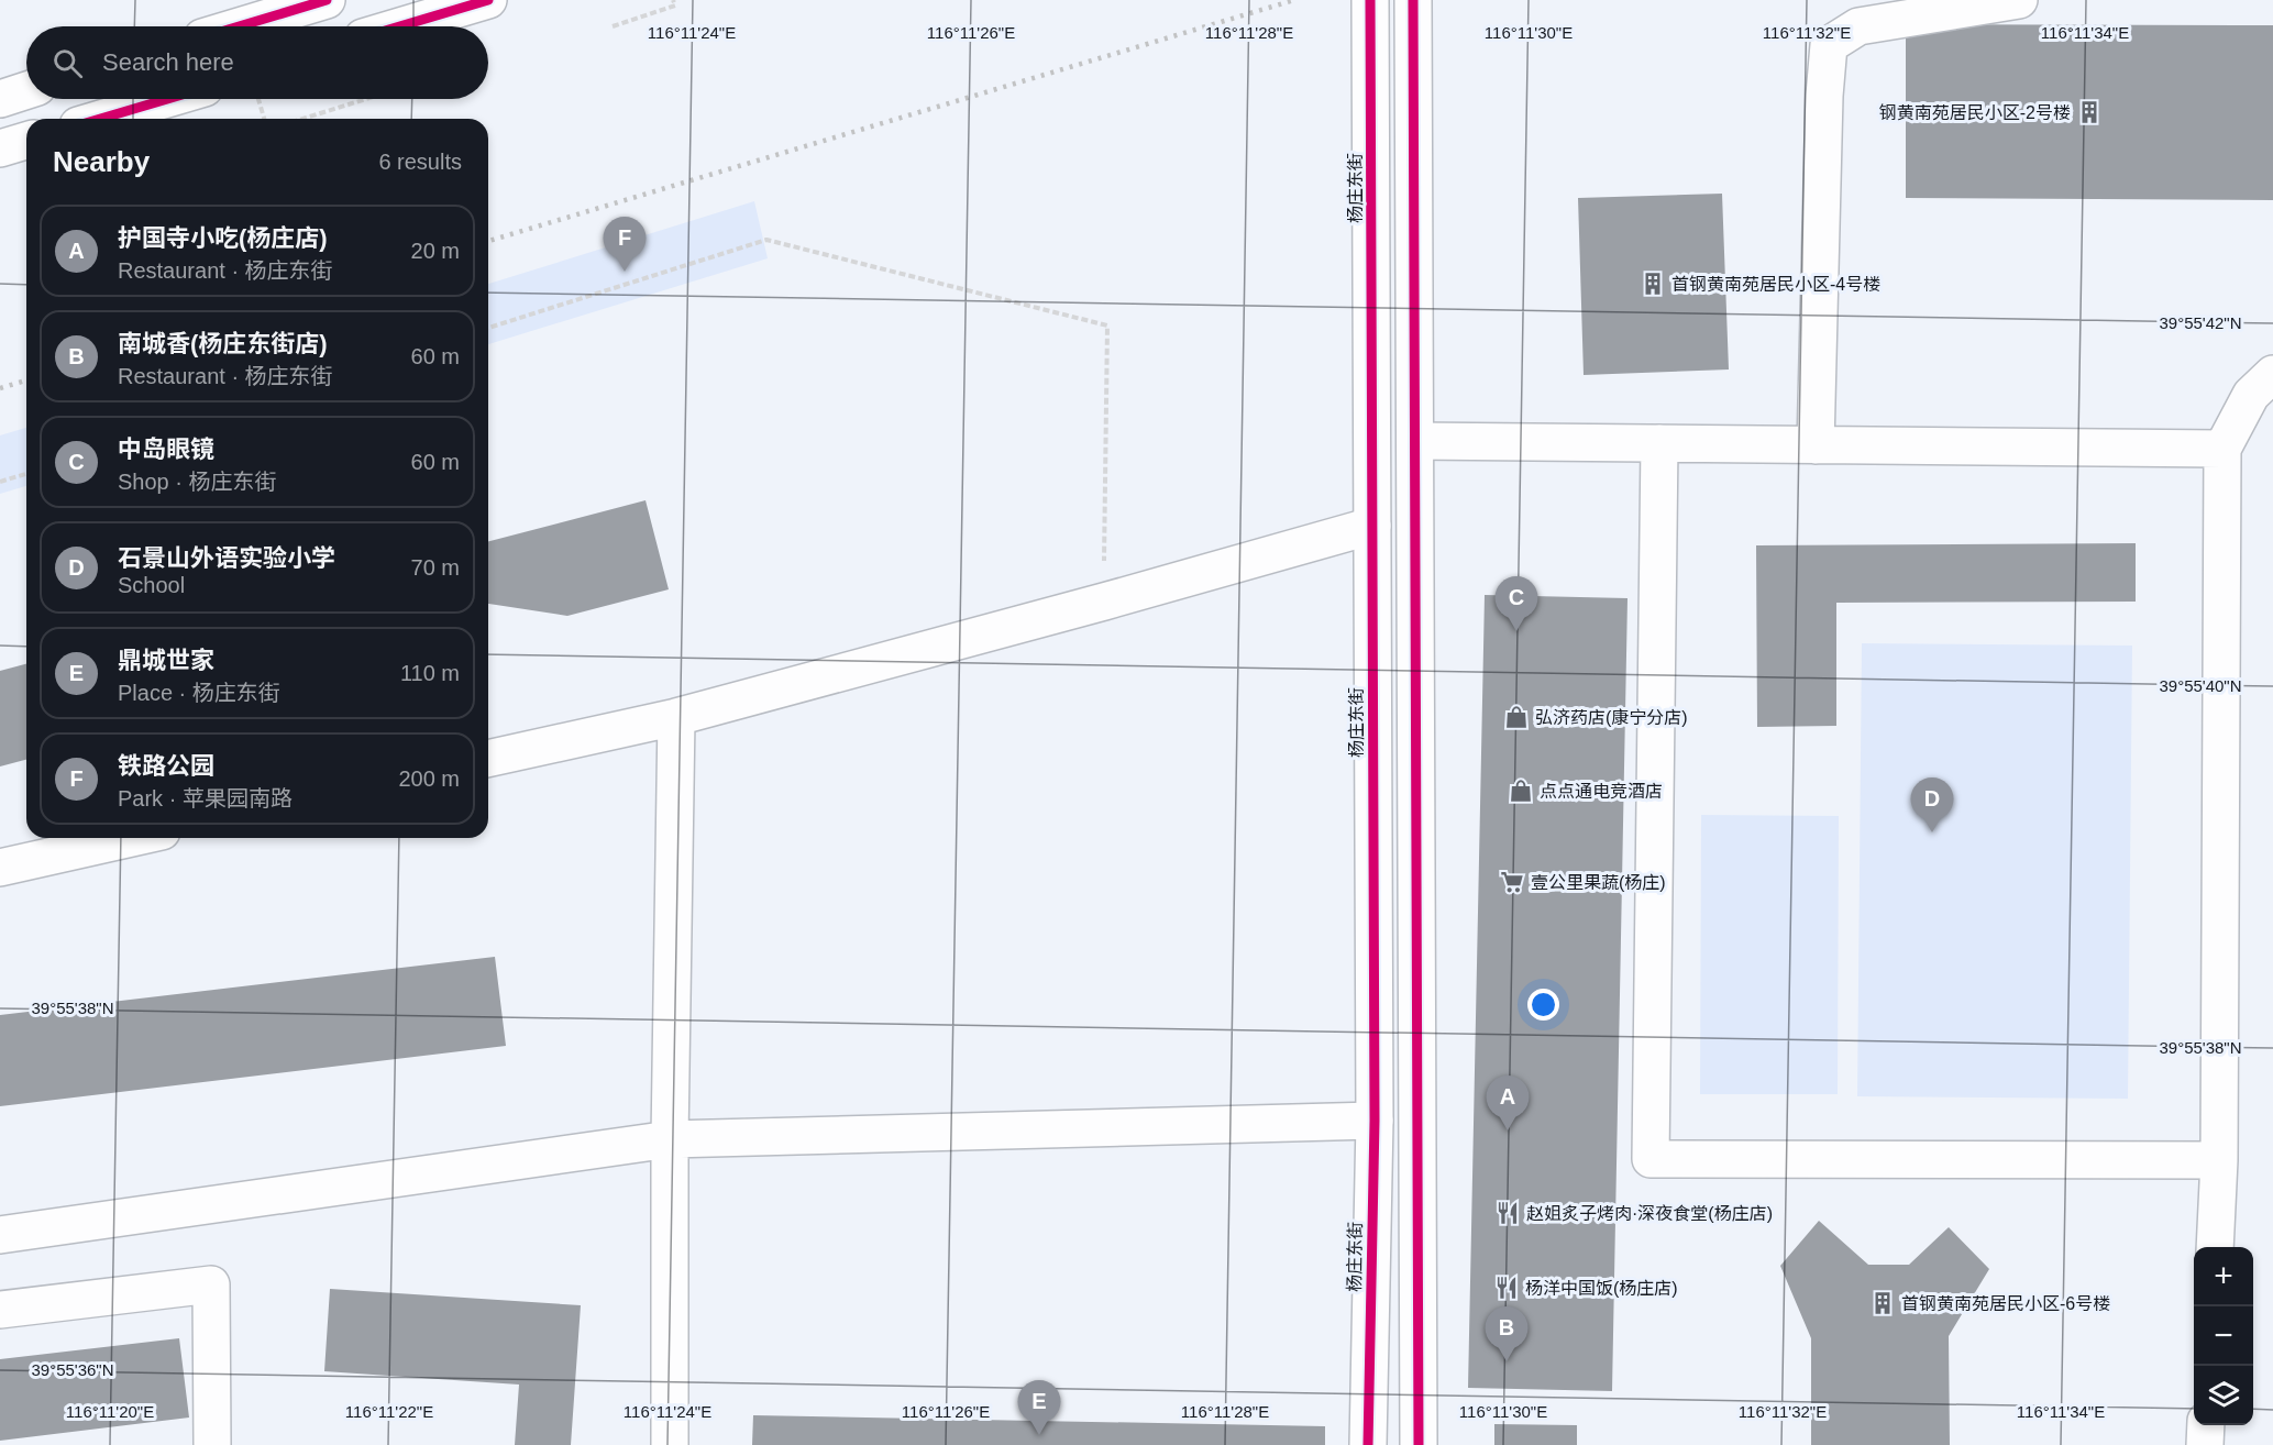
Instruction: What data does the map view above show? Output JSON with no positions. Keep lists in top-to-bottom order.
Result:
{
  "streets": {
    "street": ["杨庄东街"]
  },
  "places": {
    "building": ["钢黄南苑居民小区-2号楼", "首钢黄南苑居民小区-4号楼", "首钢黄南苑居民小区-6号楼"],
    "shop": ["弘济药店(康宁分店)", "点点通电竞酒店"],
    "supermarket": ["壹公里果蔬(杨庄)"],
    "restaurant": ["赵姐炙子烤肉·深夜食堂(杨庄店)", "杨洋中国饭(杨庄店)"]
  },
  "page": {
    "search": "Search here",
    "heading": ["Nearby", "6 results"],
    "list": [
      {
        "mark": "A",
        "name": "护国寺小吃(杨庄店)",
        "note": "Restaurant · 杨庄东街",
        "value": "20 m"
      },
      {
        "mark": "B",
        "name": "南城香(杨庄东街店)",
        "note": "Restaurant · 杨庄东街",
        "value": "60 m"
      },
      {
        "mark": "C",
        "name": "中岛眼镜",
        "note": "Shop · 杨庄东街",
        "value": "60 m"
      },
      {
        "mark": "D",
        "name": "石景山外语实验小学",
        "note": "School",
        "value": "70 m"
      },
      {
        "mark": "E",
        "name": "鼎城世家",
        "note": "Place · 杨庄东街",
        "value": "110 m"
      },
      {
        "mark": "F",
        "name": "铁路公园",
        "note": "Park · 苹果园南路",
        "value": "200 m"
      }
    ],
    "pins": [
      "F",
      "C",
      "D",
      "A",
      "B",
      "E"
    ],
    "map_buttons": ["+", "−"]
  },
  "coordinates": [
    "116°11'24\"E",
    "116°11'26\"E",
    "116°11'28\"E",
    "116°11'30\"E",
    "116°11'32\"E",
    "116°11'34\"E",
    "39°55'42\"N",
    "39°55'40\"N",
    "39°55'38\"N",
    "39°55'36\"N",
    "116°11'20\"E",
    "116°11'22\"E"
  ]
}
